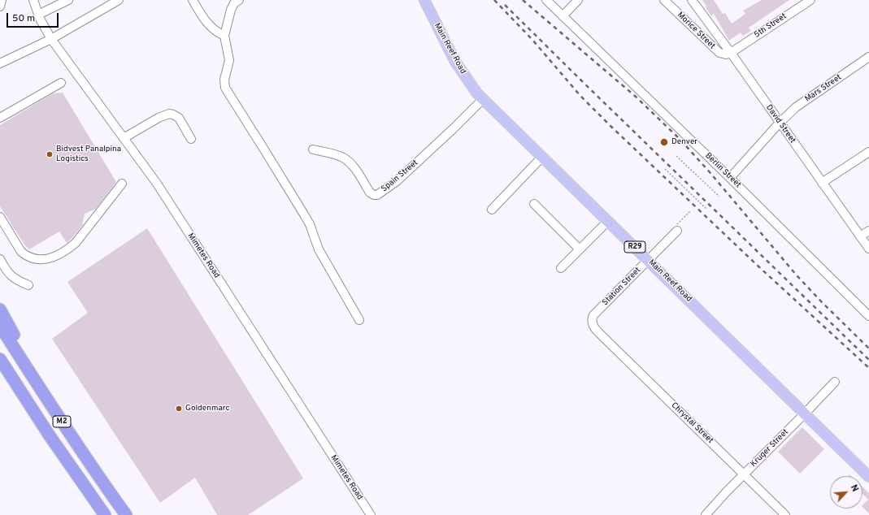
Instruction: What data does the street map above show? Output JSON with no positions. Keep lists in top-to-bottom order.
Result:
{
  "streets": {
    "highway": ["M2"],
    "main road": ["Main Reef Road", "R29"],
    "street": [
      "5th Street",
      "Morice Street",
      "Mars Street",
      "David Street",
      "Berlin Street",
      "Spain Street",
      "Mimetes Road",
      "Station Street",
      "Chrystal Street",
      "Kruger Street"
    ]
  },
  "crossings": [
    ["5th Street", "Morice Street"],
    ["5th Street", "David Street"],
    ["Morice Street", "David Street"],
    ["Main Reef Road", "Spain Street"],
    ["Main Reef Road", "Station Street"],
    ["Main Reef Road", "Kruger Street"],
    ["Mars Street", "David Street"],
    ["Station Street", "Chrystal Street"],
    ["Chrystal Street", "Kruger Street"]
  ],
  "places": ["Denver", "Bidvest Panalpina Logistics", "Goldenmarc"],
  "scale_bar": "50 m",
  "north": "top right"
}
